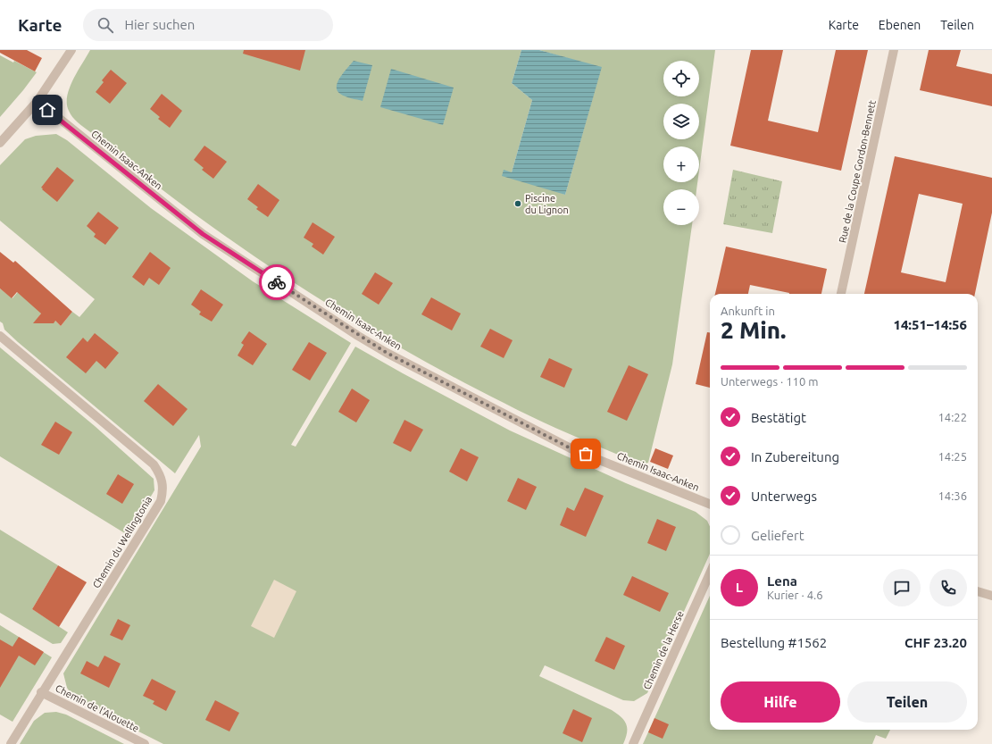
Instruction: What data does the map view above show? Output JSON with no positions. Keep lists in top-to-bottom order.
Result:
{
  "streets": {
    "street": [
      "Chemin Isaac-Anken",
      "Rue de la Coupe Gordon-Bennett",
      "Chemin du Wellingtonia",
      "Chemin de la Herse",
      "Chemin de l'Alouette"
    ]
  },
  "crossings": [
    ["Chemin du Wellingtonia", "Chemin de l'Alouette"]
  ],
  "places": ["Piscine du Lignon"],
  "page": {
    "header": "Karte",
    "search": "Hier suchen",
    "nav": ["Karte", "Ebenen", "Teilen"],
    "map_buttons": ["+", "−"],
    "heading": ["2 Min.", "Ankunft in", "14:51–14:56"],
    "panel": [
      "Lena",
      "Kurier · 4.6",
      "Bestellung #1562",
      "CHF 23.20"
    ],
    "bar": "Unterwegs · 110 m",
    "list": [
      ["Bestätigt", "14:22"],
      ["In Zubereitung", "14:25"],
      ["Unterwegs", "14:36"],
      "Geliefert"
    ],
    "round": "L",
    "buttons": ["Hilfe", "Teilen"]
  }
}
